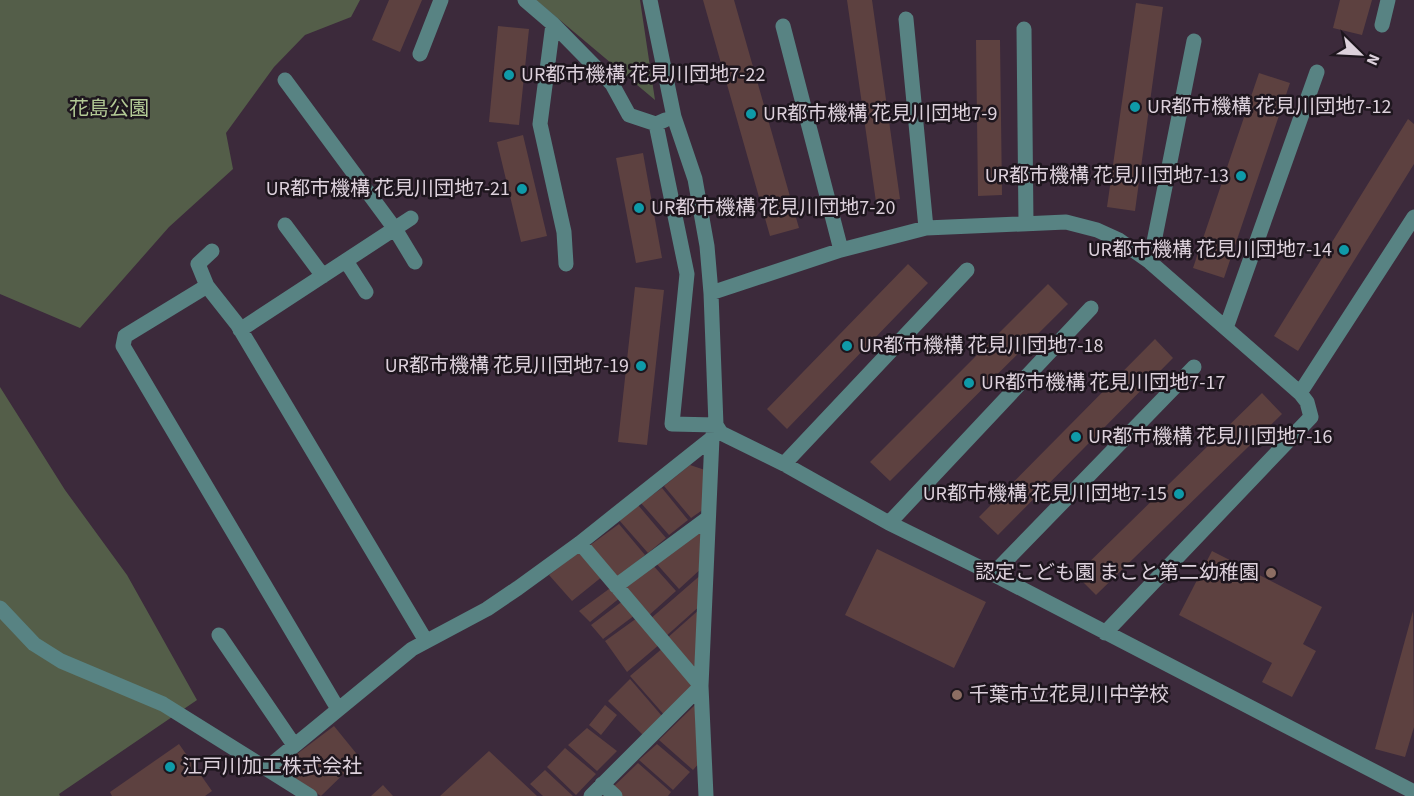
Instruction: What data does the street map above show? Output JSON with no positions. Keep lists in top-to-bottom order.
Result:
{
  "parks": ["花島公園"],
  "places": [
    "UR都市機構 花見川団地7-22",
    "UR都市機構 花見川団地7-12",
    "UR都市機構 花見川団地7-9",
    "UR都市機構 花見川団地7-13",
    "UR都市機構 花見川団地7-21",
    "UR都市機構 花見川団地7-20",
    "UR都市機構 花見川団地7-14",
    "UR都市機構 花見川団地7-18",
    "UR都市機構 花見川団地7-19",
    "UR都市機構 花見川団地7-17",
    "UR都市機構 花見川団地7-16",
    "UR都市機構 花見川団地7-15",
    "認定こども園 まこと第二幼稚園",
    "千葉市立花見川中学校",
    "江戸川加工株式会社"
  ],
  "north": "bottom right"
}
